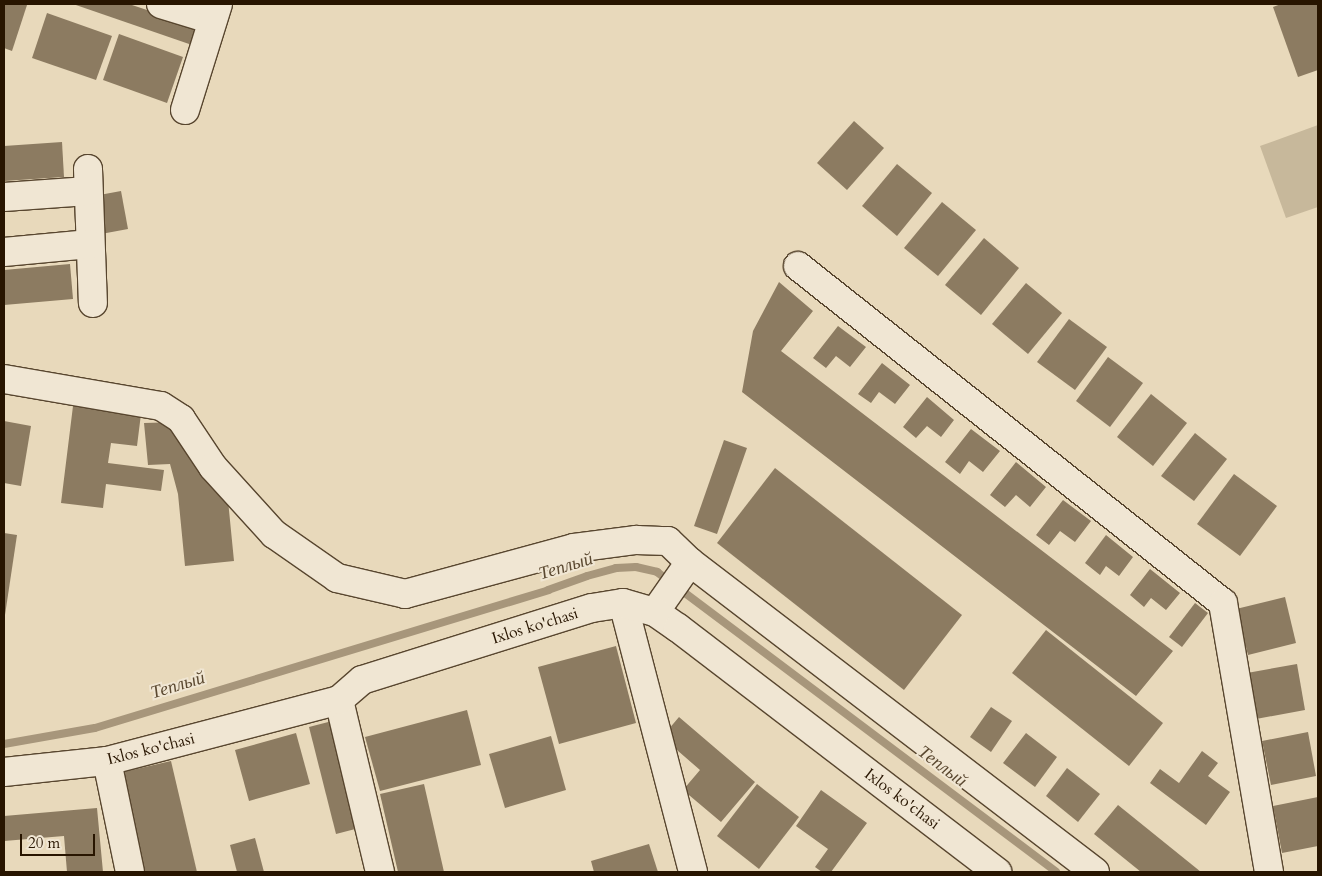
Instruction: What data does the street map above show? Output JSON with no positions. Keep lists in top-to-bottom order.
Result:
{
  "streets": {
    "street": ["Ixlos ko'chasi"]
  },
  "water": ["Теплый"],
  "scale_bar": "20 m"
}
